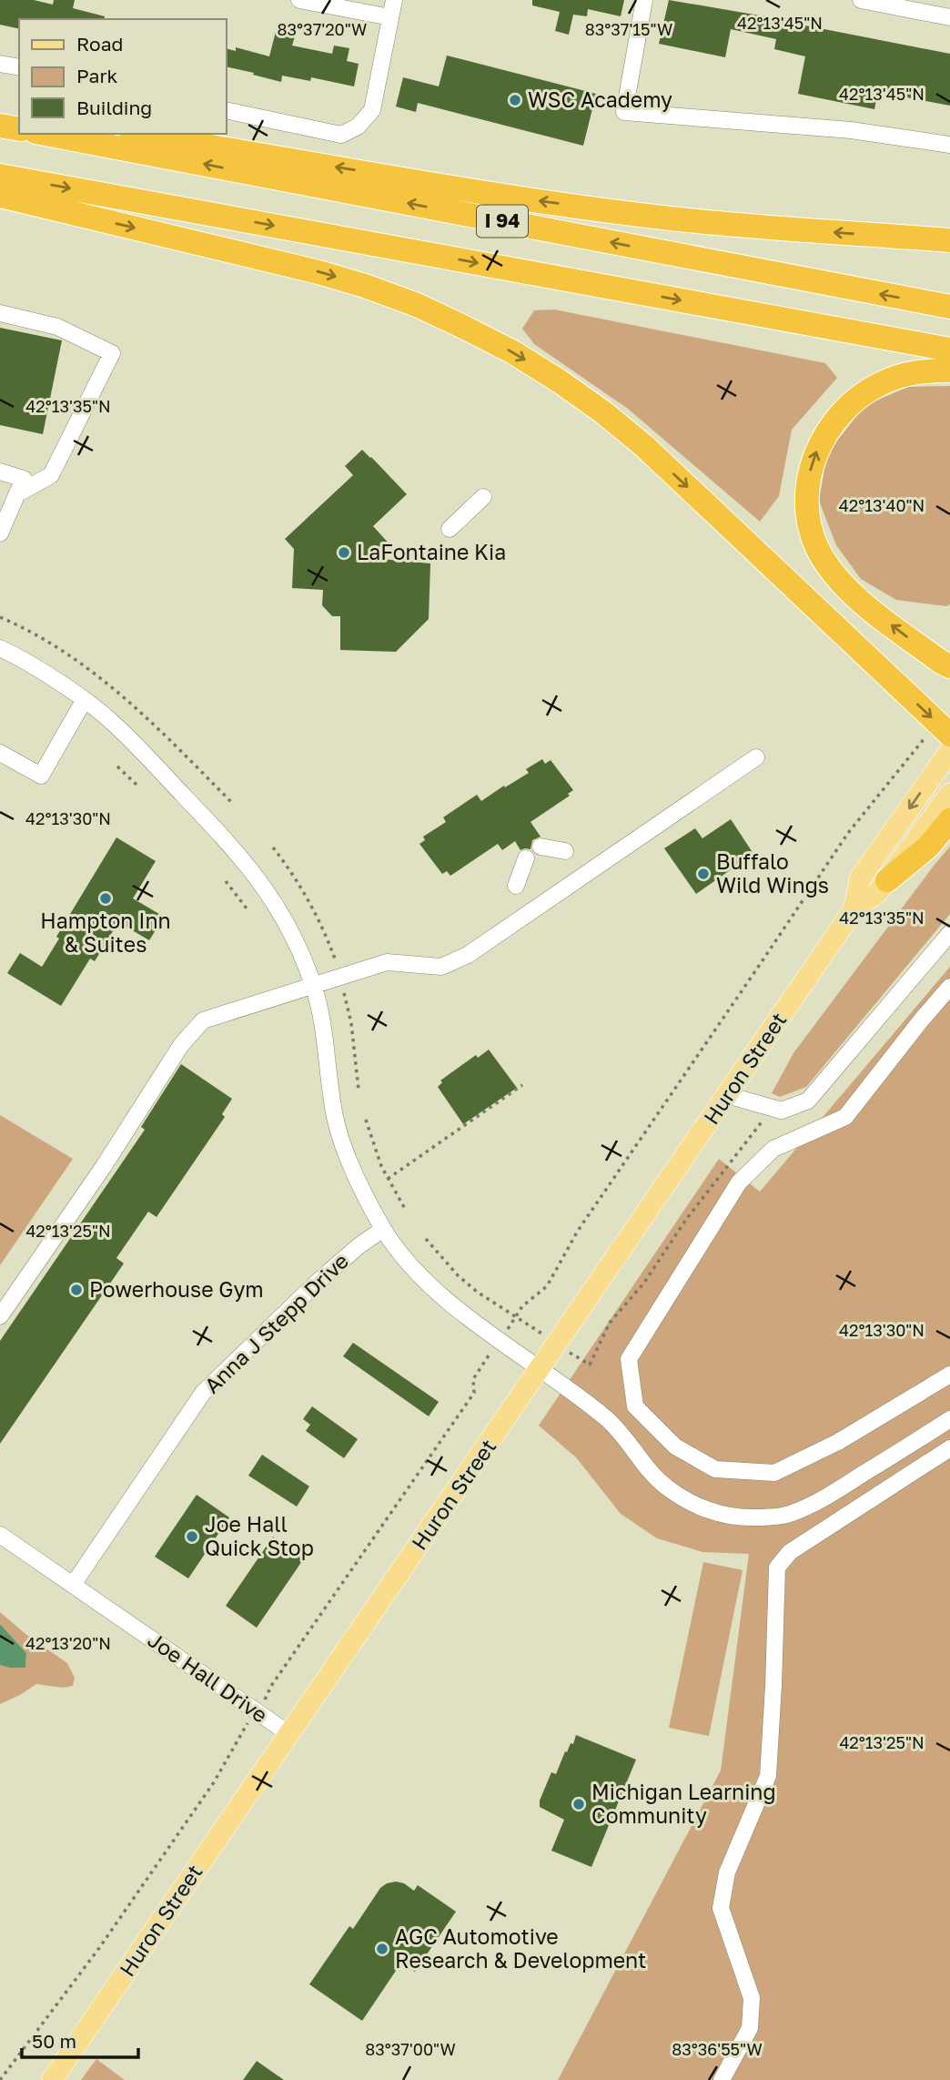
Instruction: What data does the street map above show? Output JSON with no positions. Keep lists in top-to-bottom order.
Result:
{
  "streets": {
    "highway": ["I 94"],
    "main road": ["Huron Street"],
    "street": ["Anna J Stepp Drive", "Joe Hall Drive"]
  },
  "crossings": [
    ["Huron Street", "Joe Hall Drive"],
    ["Anna J Stepp Drive", "Joe Hall Drive"]
  ],
  "places": [
    "WSC Academy",
    "LaFontaine Kia",
    "Buffalo Wild Wings",
    "Hampton Inn & Suites",
    "Powerhouse Gym",
    "Joe Hall Quick Stop",
    "Michigan Learning Community",
    "AGC Automotive Research & Development"
  ],
  "legend": ["Road", "Park", "Building"],
  "scale_bar": "50 m",
  "coordinates": [
    "42°13'45\"N",
    "83°37'20\"W",
    "83°37'15\"W",
    "42°13'35\"N",
    "42°13'40\"N",
    "42°13'30\"N",
    "42°13'25\"N",
    "42°13'20\"N",
    "83°37'00\"W",
    "83°36'55\"W"
  ]
}
